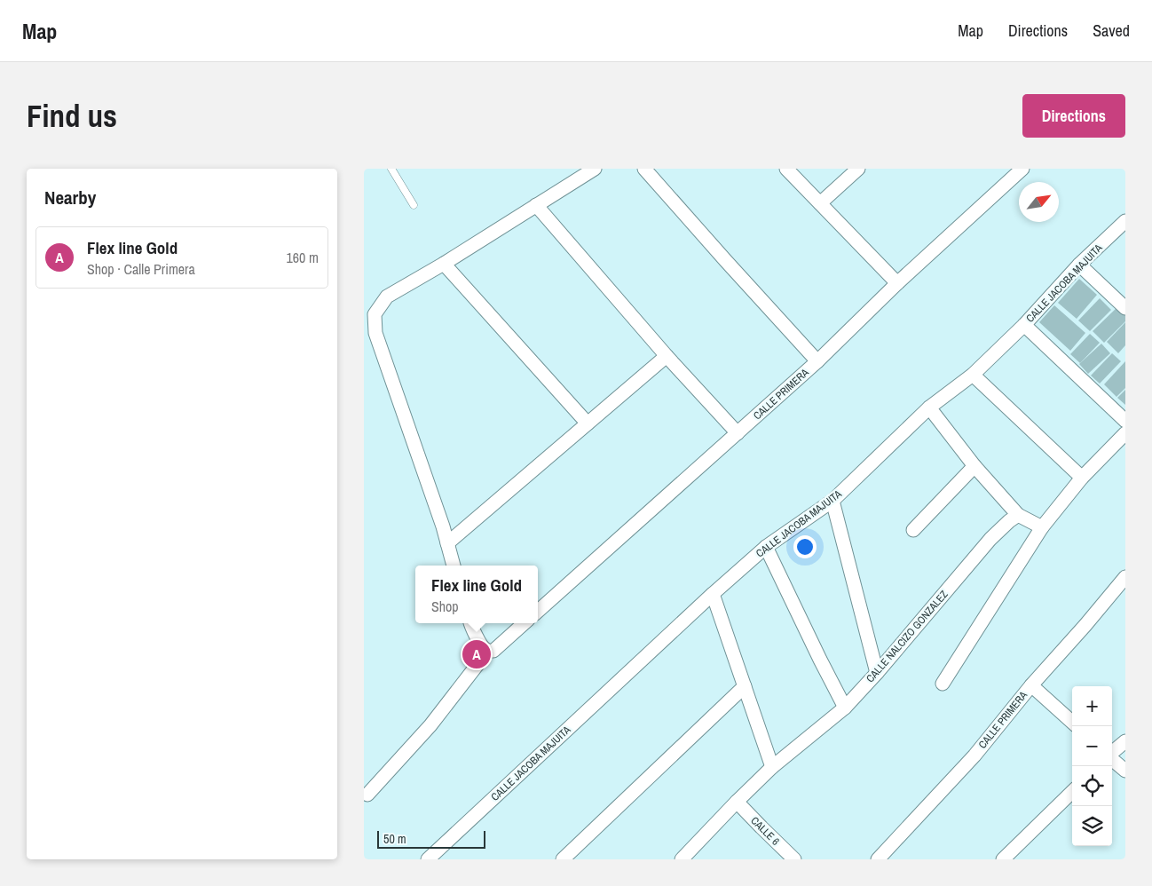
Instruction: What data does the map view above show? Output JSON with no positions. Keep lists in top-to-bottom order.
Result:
{
  "streets": {
    "street": [
      "CALLE JACOBA MAJUITA",
      "CALLE PRIMERA",
      "CALLE NALCIZO GONZALEZ",
      "CALLE 6"
    ]
  },
  "crossings": [
    ["CALLE NALCIZO GONZALEZ", "CALLE 6"]
  ],
  "scale_bar": "50 m",
  "north": "top right",
  "page": {
    "header": "Map",
    "nav": ["Map", "Directions", "Saved"],
    "buttons": "Directions",
    "title": "Find us",
    "heading": "Nearby",
    "list": [
      {
        "mark": "A",
        "name": "Flex line Gold",
        "note": "Shop · Calle Primera",
        "value": "160 m"
      }
    ],
    "popup": ["Flex line Gold", "Shop"],
    "pins": "A",
    "map_buttons": ["+", "−"],
    "scale": "50 m"
  }
}
